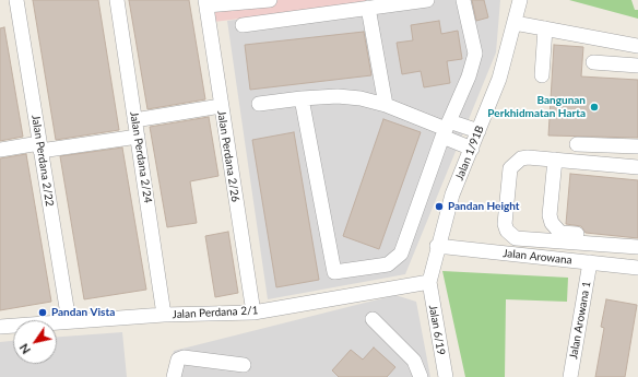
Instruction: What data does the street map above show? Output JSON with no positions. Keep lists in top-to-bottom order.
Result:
{
  "streets": {
    "street": [
      "Jalan 1/91B",
      "Jalan Perdana 2/26",
      "Jalan Perdana 2/24",
      "Jalan Perdana 2/22",
      "Jalan Arowana",
      "Jalan Perdana 2/1",
      "Jalan Arowana 1",
      "Jalan 6/19"
    ]
  },
  "crossings": [
    ["Jalan 1/91B", "Jalan Arowana"],
    ["Jalan 1/91B", "Jalan Perdana 2/1"],
    ["Jalan 1/91B", "Jalan 6/19"],
    ["Jalan Perdana 2/26", "Jalan Perdana 2/1"],
    ["Jalan Perdana 2/24", "Jalan Perdana 2/1"],
    ["Jalan Perdana 2/22", "Jalan Perdana 2/1"],
    ["Jalan Arowana", "Jalan Arowana 1"],
    ["Jalan Perdana 2/1", "Jalan 6/19"]
  ],
  "places": ["Bangunan Perkhidmatan Harta", "Pandan Height", "Pandan Vista"],
  "north": "bottom left"
}
